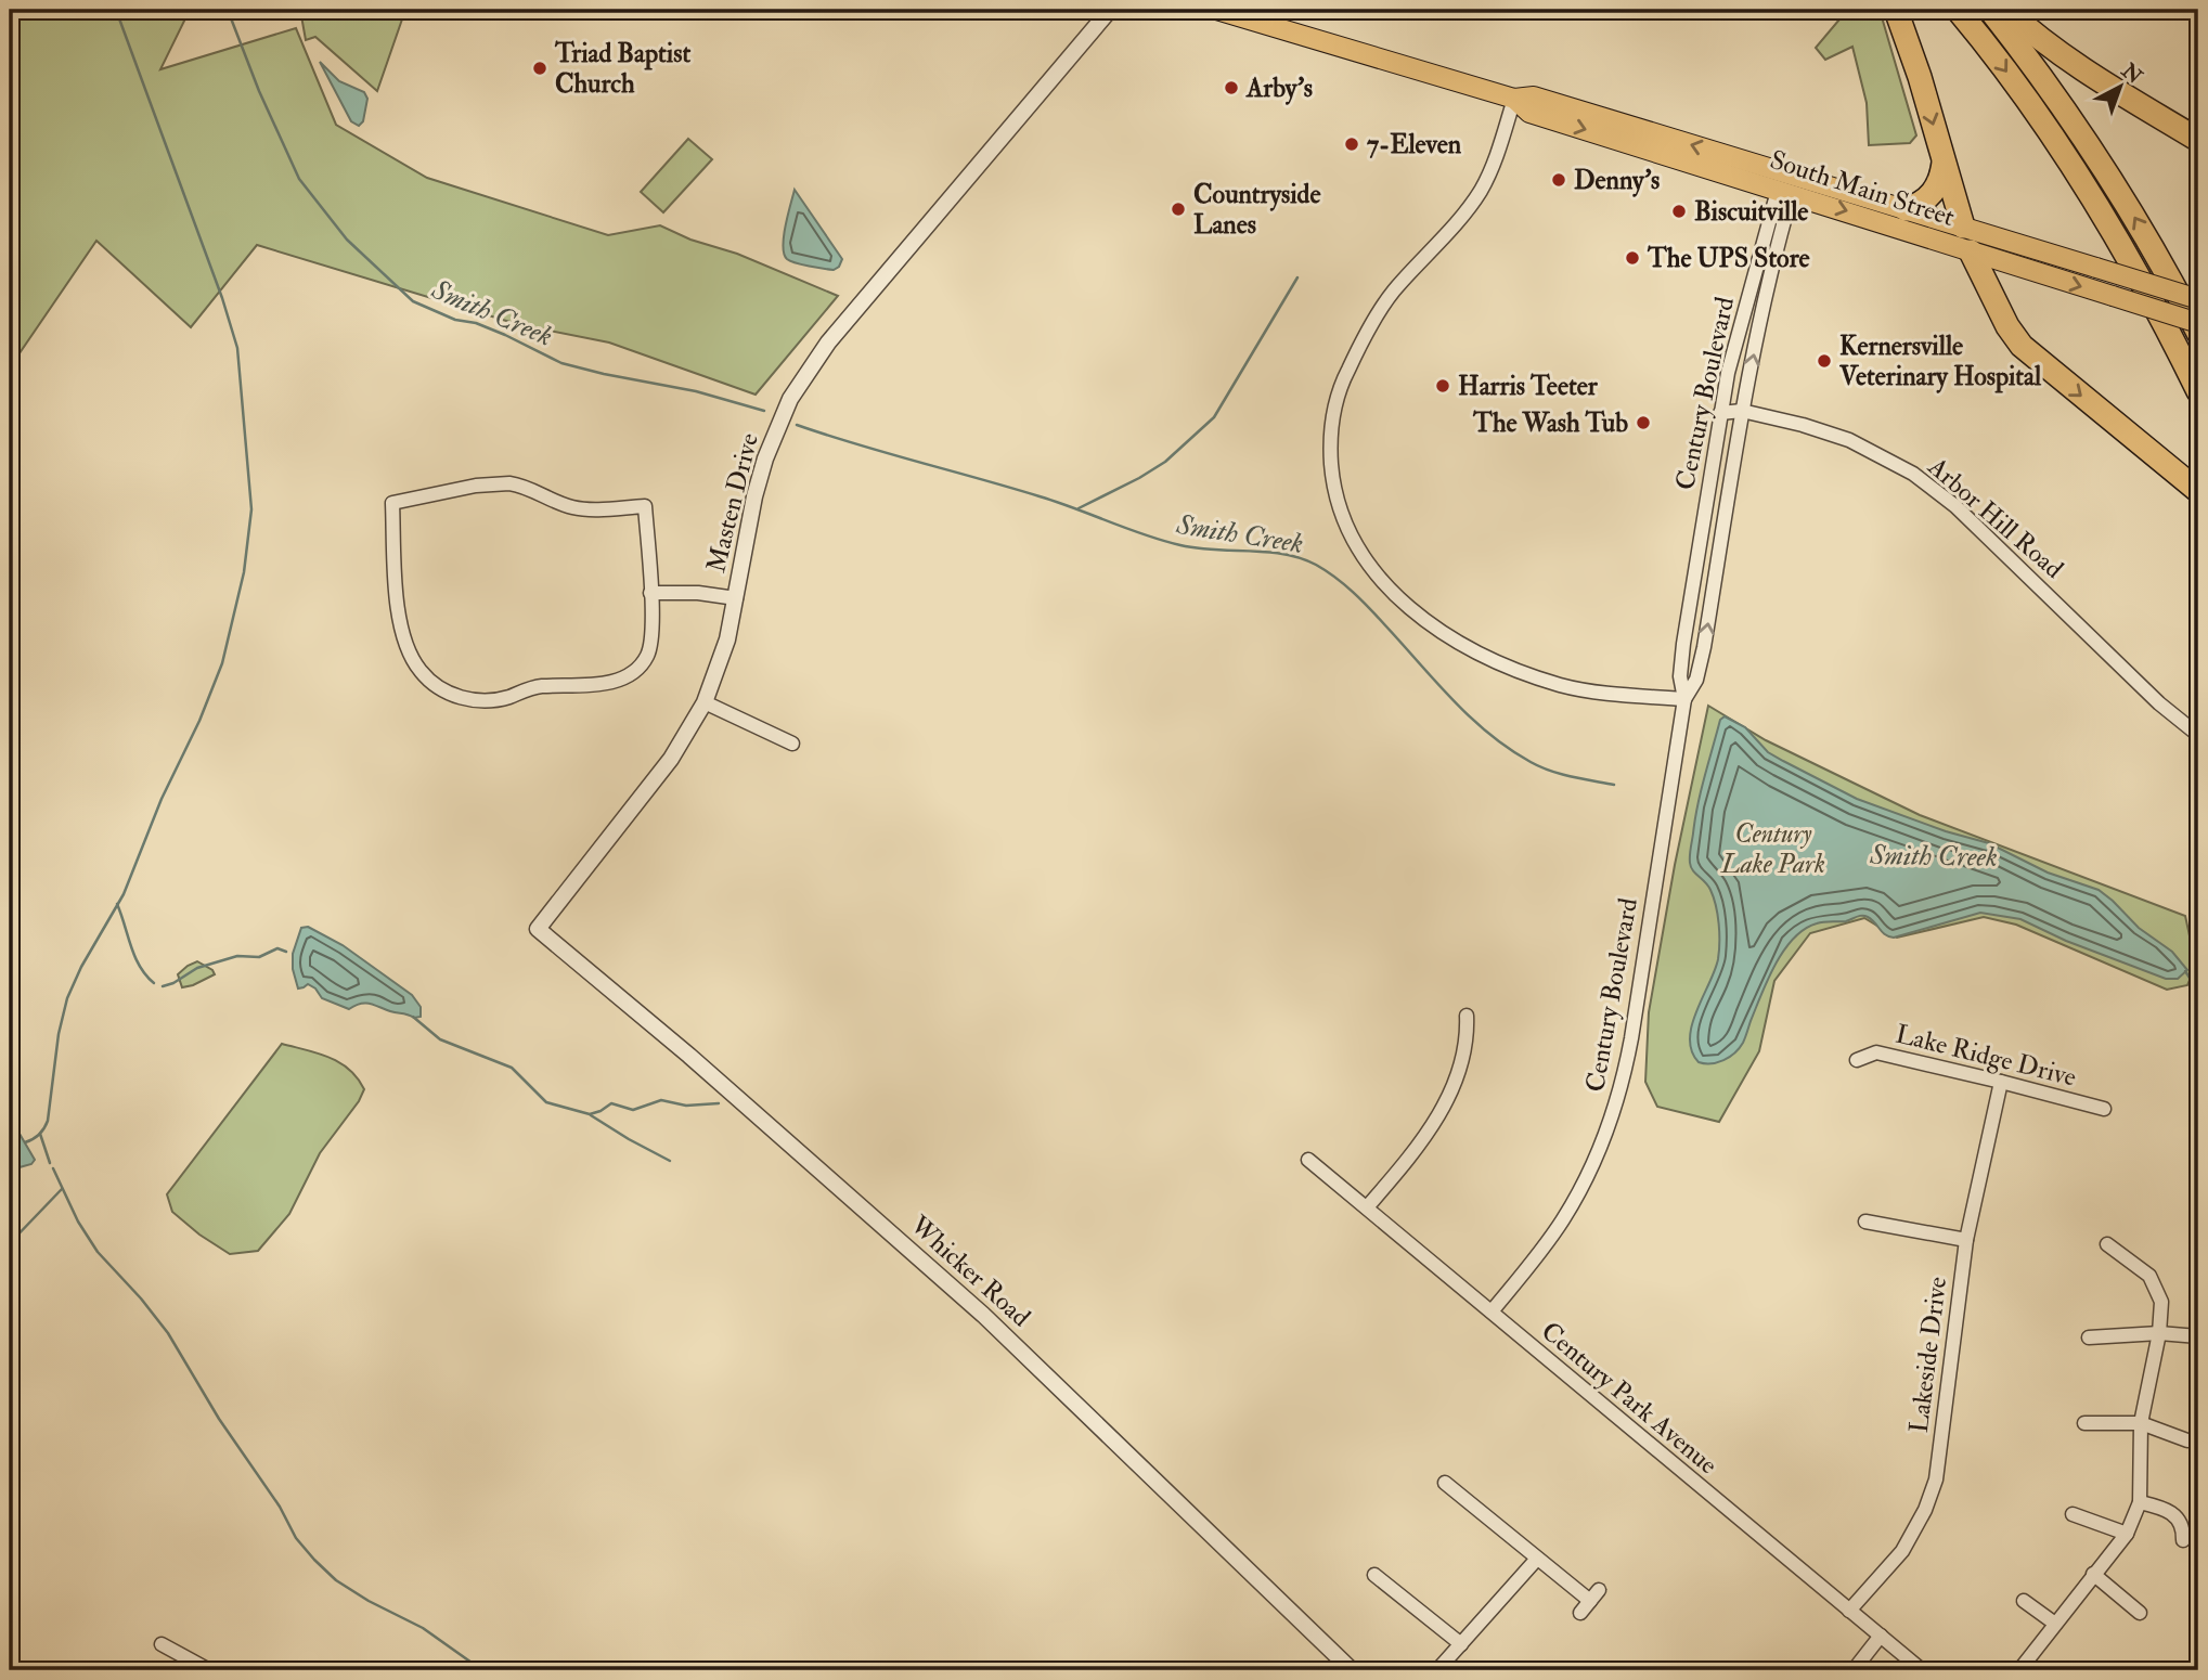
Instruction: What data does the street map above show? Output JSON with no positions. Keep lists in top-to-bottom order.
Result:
{
  "streets": {
    "main road": ["South Main Street"],
    "street": [
      "Century Boulevard",
      "Masten Drive",
      "Arbor Hill Road",
      "Lake Ridge Drive",
      "Whicker Road",
      "Lakeside Drive",
      "Century Park Avenue"
    ]
  },
  "crossings": [
    ["South Main Street", "Century Boulevard"],
    ["Century Boulevard", "Arbor Hill Road"],
    ["Century Boulevard", "Century Park Avenue"],
    ["Masten Drive", "Whicker Road"],
    ["Lake Ridge Drive", "Lakeside Drive"],
    ["Lakeside Drive", "Century Park Avenue"]
  ],
  "water": ["Smith Creek"],
  "parks": ["Century Lake Park"],
  "places": [
    "Triad Baptist Church",
    "Arby's",
    "7-Eleven",
    "Denny's",
    "Countryside Lanes",
    "Biscuitville",
    "The UPS Store",
    "Kernersville Veterinary Hospital",
    "Harris Teeter",
    "The Wash Tub"
  ],
  "north": "top right"
}
